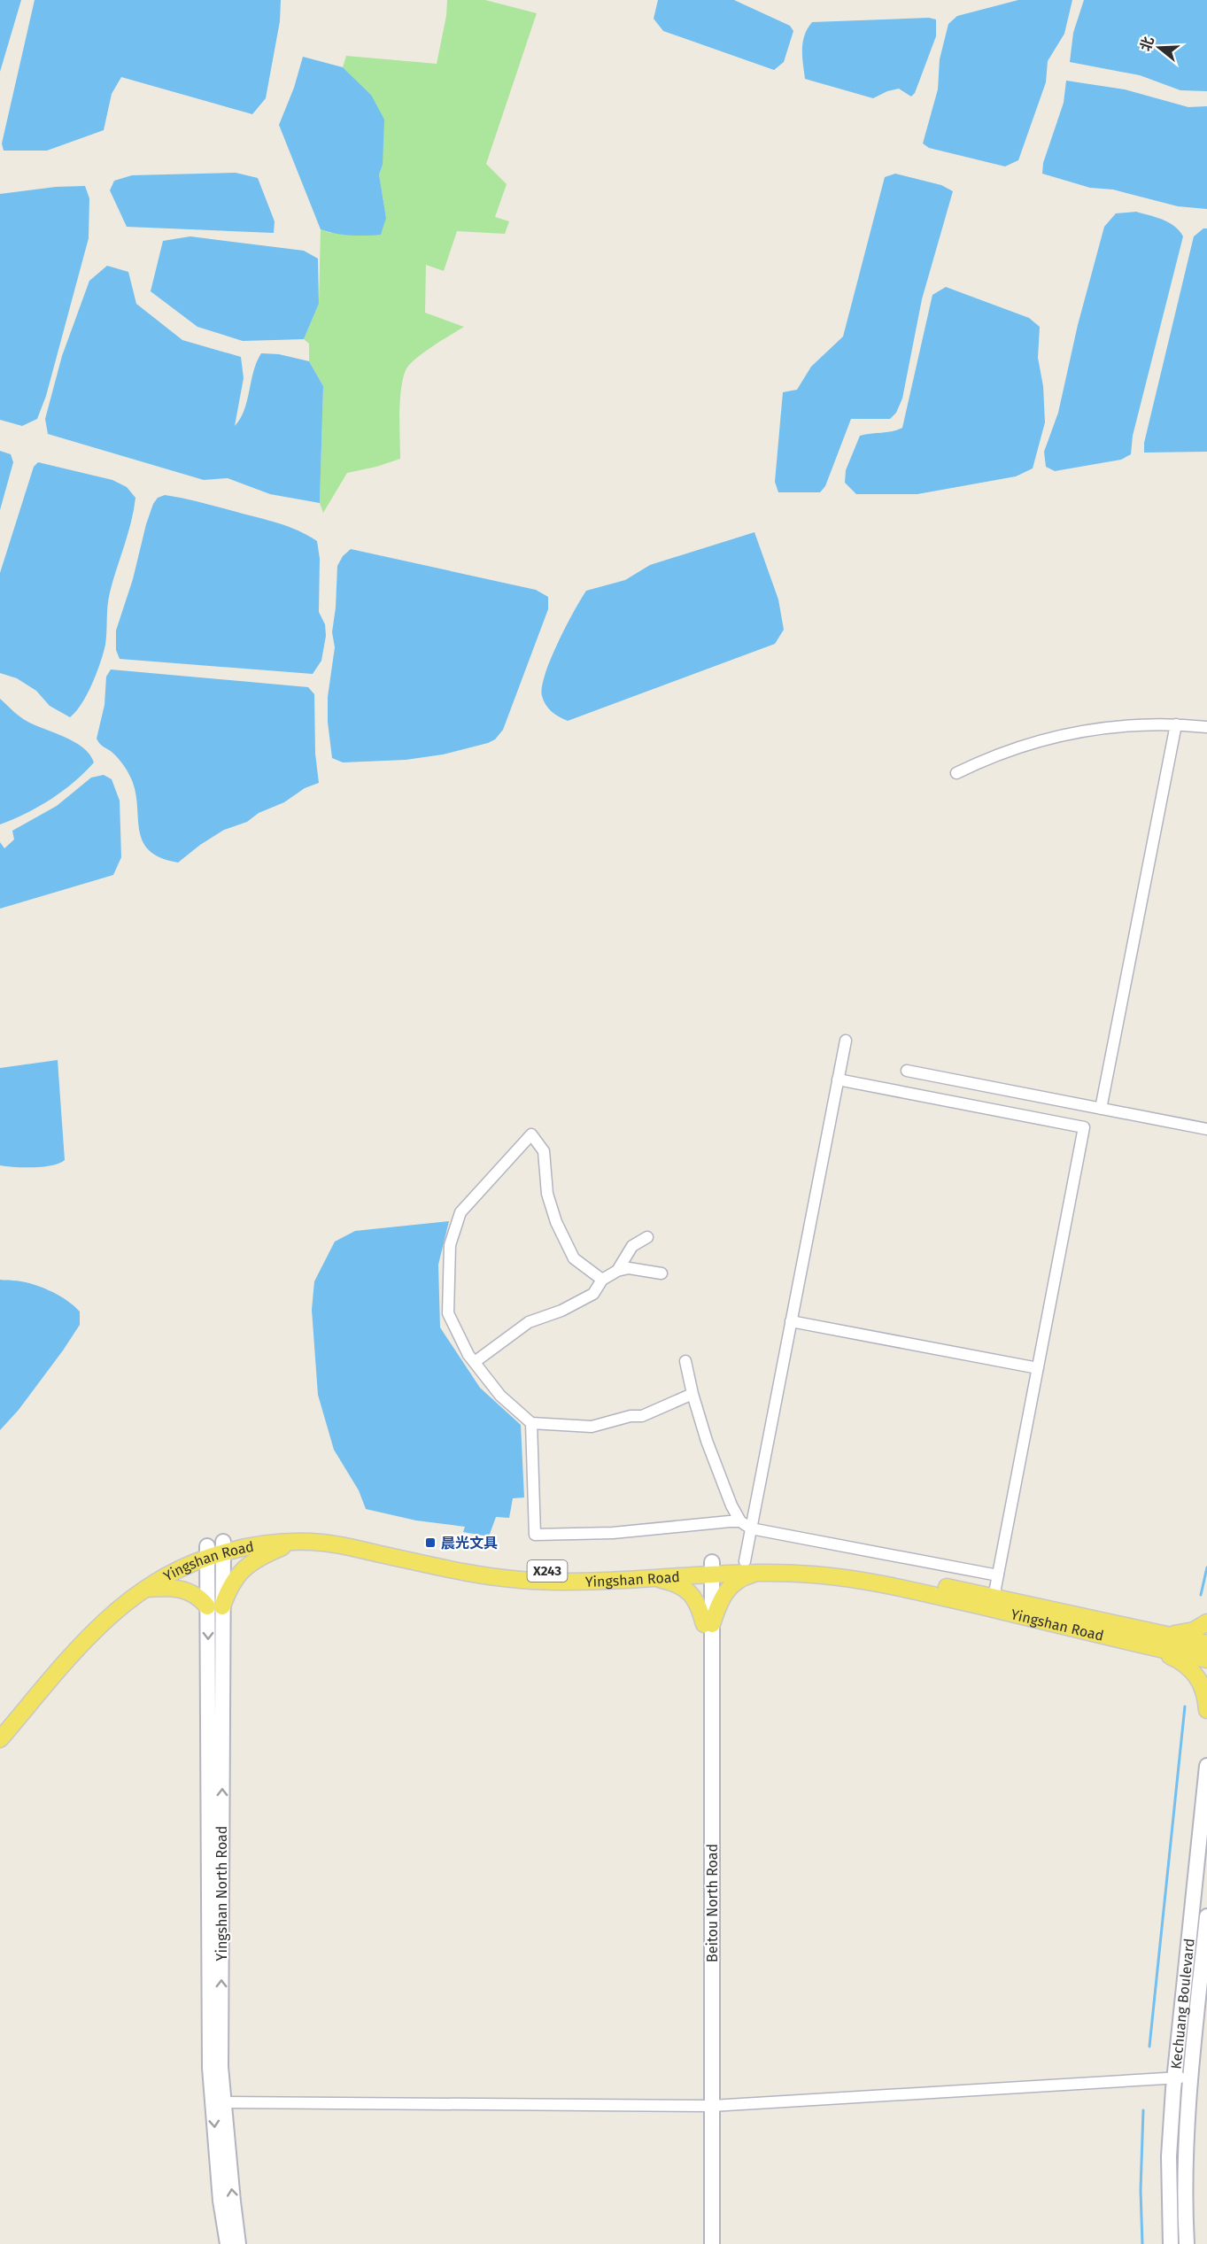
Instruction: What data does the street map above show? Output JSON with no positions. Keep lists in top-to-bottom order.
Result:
{
  "streets": {
    "main road": [
      "Yingshan Road",
      "X243",
      "Yingshan North Road",
      "Beitou North Road",
      "Kechuang Boulevard"
    ]
  },
  "crossings": [
    ["Yingshan Road", "Yingshan North Road"],
    ["Yingshan Road", "Beitou North Road"]
  ],
  "places": {
    "transit": ["晨光文具"]
  },
  "north": "left"
}
